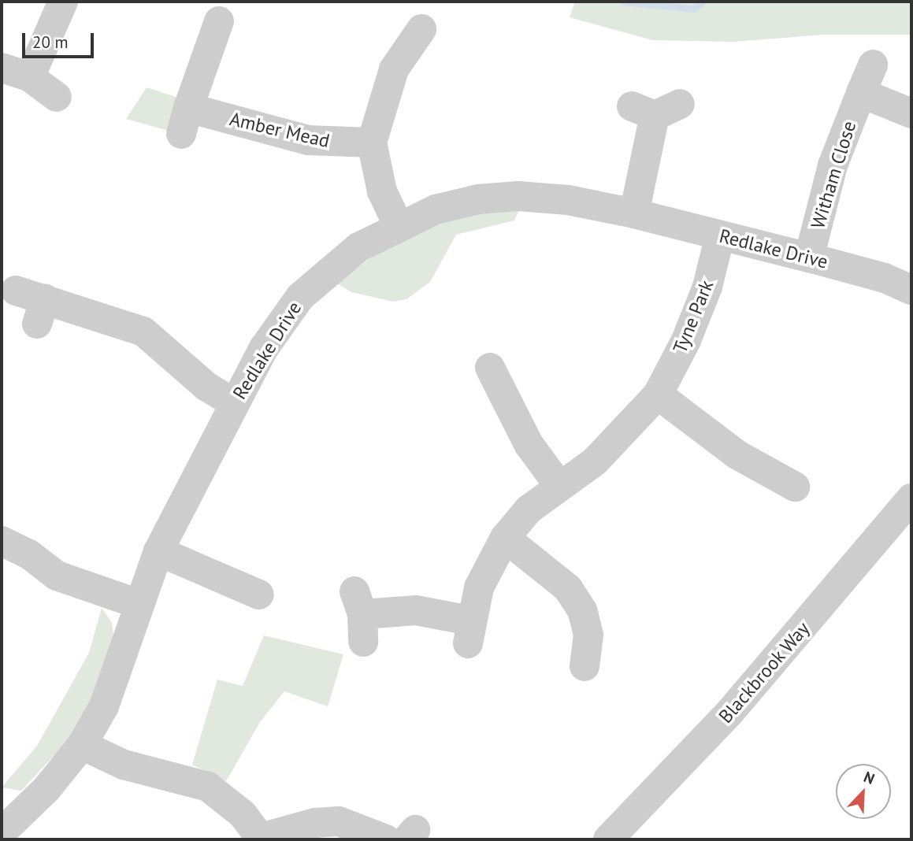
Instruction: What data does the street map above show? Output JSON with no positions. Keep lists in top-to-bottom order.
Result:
{
  "streets": {
    "street": [
      "Amber Mead",
      "Witham Close",
      "Redlake Drive",
      "Tyne Park",
      "Blackbrook Way"
    ]
  },
  "crossings": [
    ["Witham Close", "Redlake Drive"],
    ["Redlake Drive", "Tyne Park"]
  ],
  "scale_bar": "20 m",
  "north": "top right"
}
